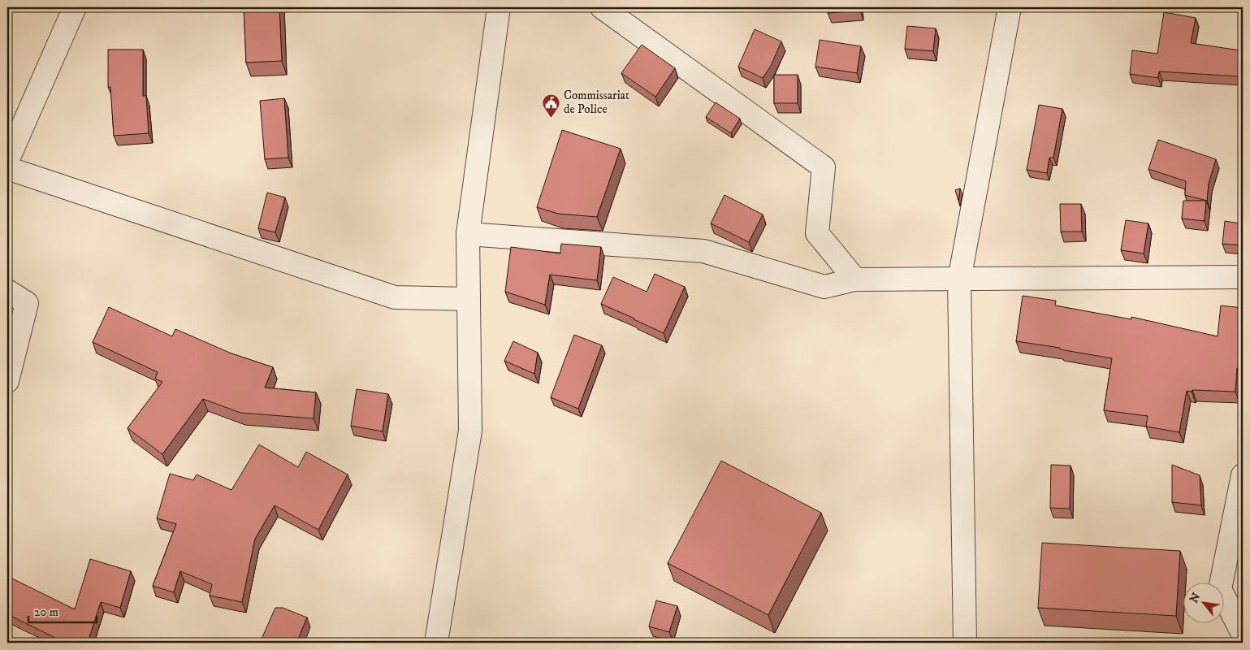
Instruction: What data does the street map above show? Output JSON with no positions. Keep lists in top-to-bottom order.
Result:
{
  "places": {
    "public building": ["Commissariat de Police"]
  },
  "scale_bar": "20 m",
  "north": "top left"
}
